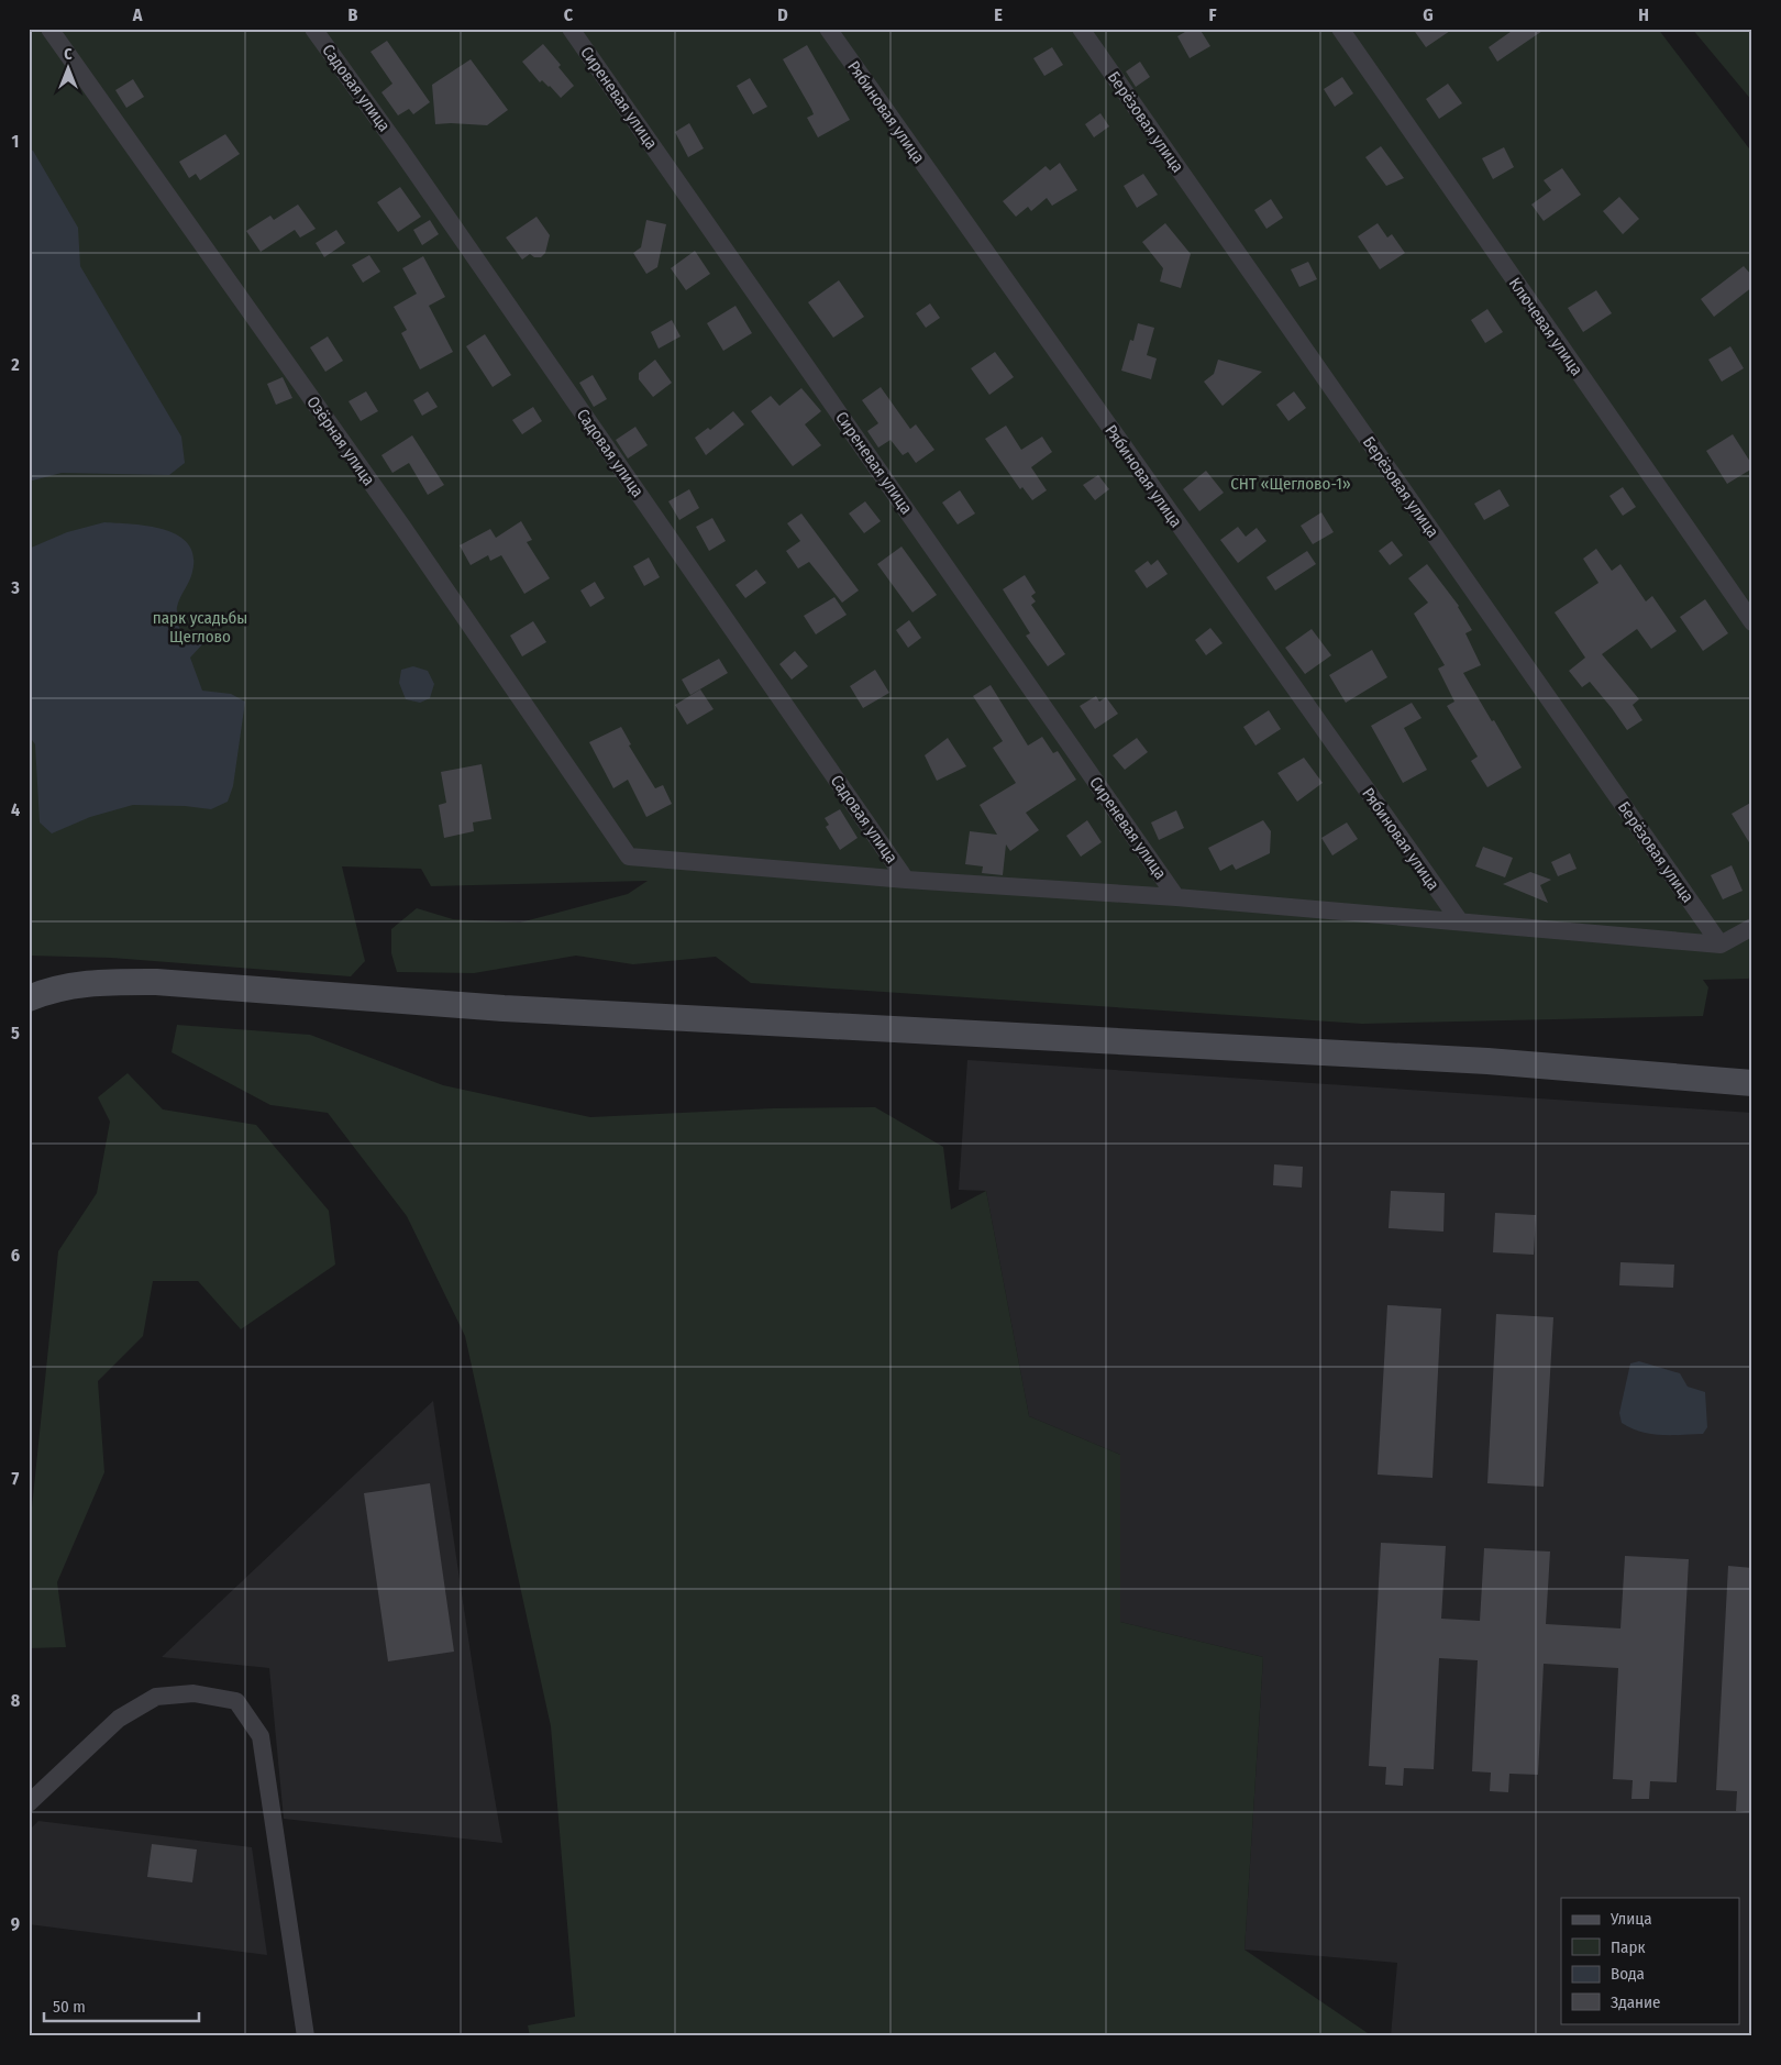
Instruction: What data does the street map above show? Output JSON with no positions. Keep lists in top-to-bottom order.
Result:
{
  "streets": {
    "street": [
      "Садовая улица",
      "Сиреневая улица",
      "Рябиновая улица",
      "Берёзовая улица",
      "Ключевая улица",
      "Озёрная улица"
    ]
  },
  "crossings": [
    ["Садовая улица", "Озёрная улица"]
  ],
  "parks": ["СНТ «Щеглово-1»", "парк усадьбы Щеглово"],
  "legend": [
    "Улица",
    "Парк",
    "Вода",
    "Здание"
  ],
  "scale_bar": "50 m",
  "north": "top",
  "grid": {
    "columns": [
      "A",
      "B",
      "C",
      "D",
      "E",
      "F",
      "G",
      "H"
    ],
    "rows": [
      "1",
      "2",
      "3",
      "4",
      "5",
      "6",
      "7",
      "8",
      "9"
    ]
  }
}
